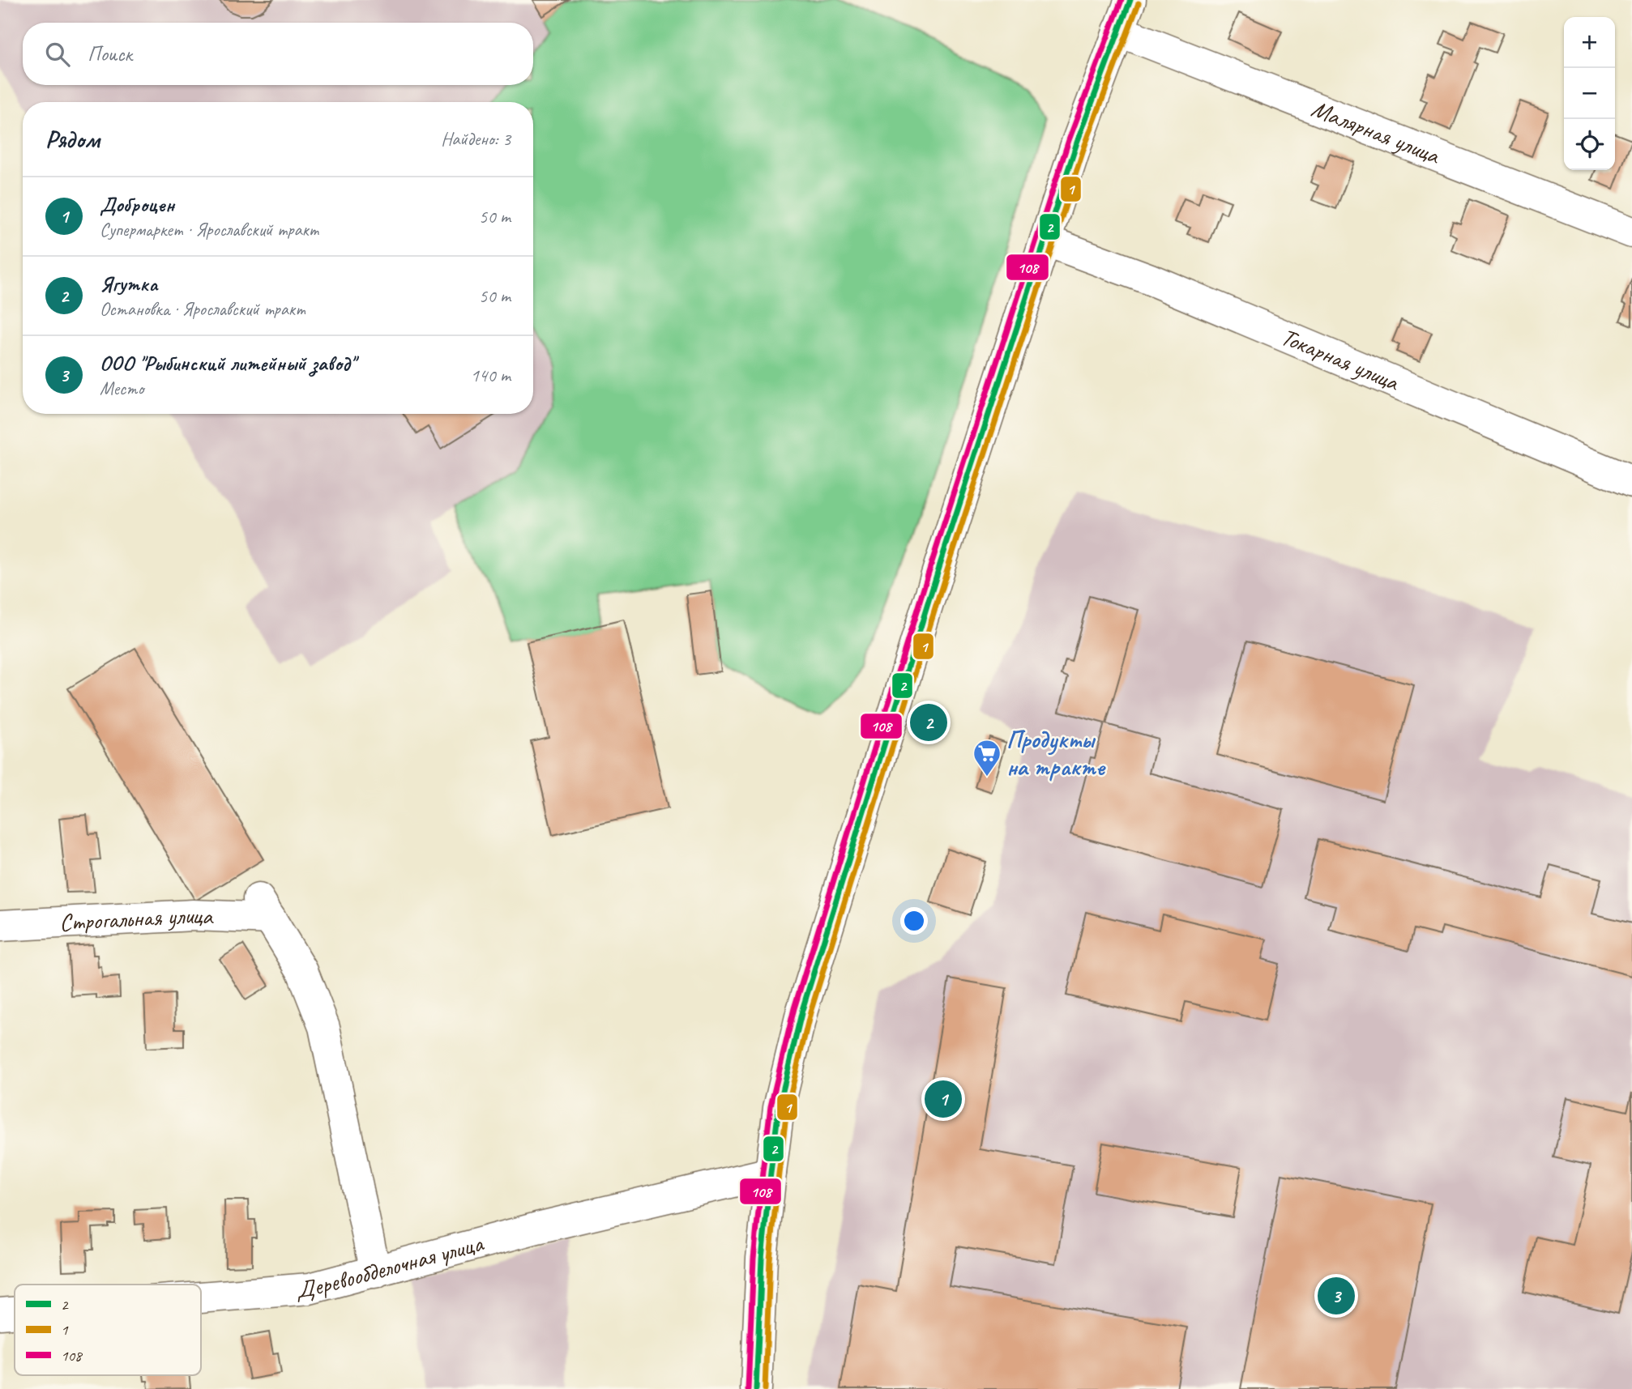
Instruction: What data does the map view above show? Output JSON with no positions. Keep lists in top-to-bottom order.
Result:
{
  "streets": {
    "street": [
      "Малярная улица",
      "Токарная улица",
      "Строгальная улица",
      "Деревообделочная улица"
    ]
  },
  "crossings": [
    ["Строгальная улица", "Деревообделочная улица"]
  ],
  "places": {
    "supermarket": ["Продукты на тракте"]
  },
  "lines": ["transit line 2", "transit line 108", "transit line 1"],
  "legend": ["2", "1", "108"],
  "page": {
    "map_buttons": ["+", "−"],
    "search": "Поиск",
    "heading": ["Рядом", "Найдено: 3"],
    "list": [
      {
        "mark": "1",
        "name": "Доброцен",
        "note": "Супермаркет · Ярославский тракт",
        "value": "50 m"
      },
      {
        "mark": "2",
        "name": "Ягутка",
        "note": "Остановка · Ярославский тракт",
        "value": "50 m"
      },
      {
        "mark": "3",
        "name": "ООО \"Рыбинский литейный завод\"",
        "note": "Место",
        "value": "140 m"
      }
    ],
    "pins": ["2", "1", "3"]
  }
}
